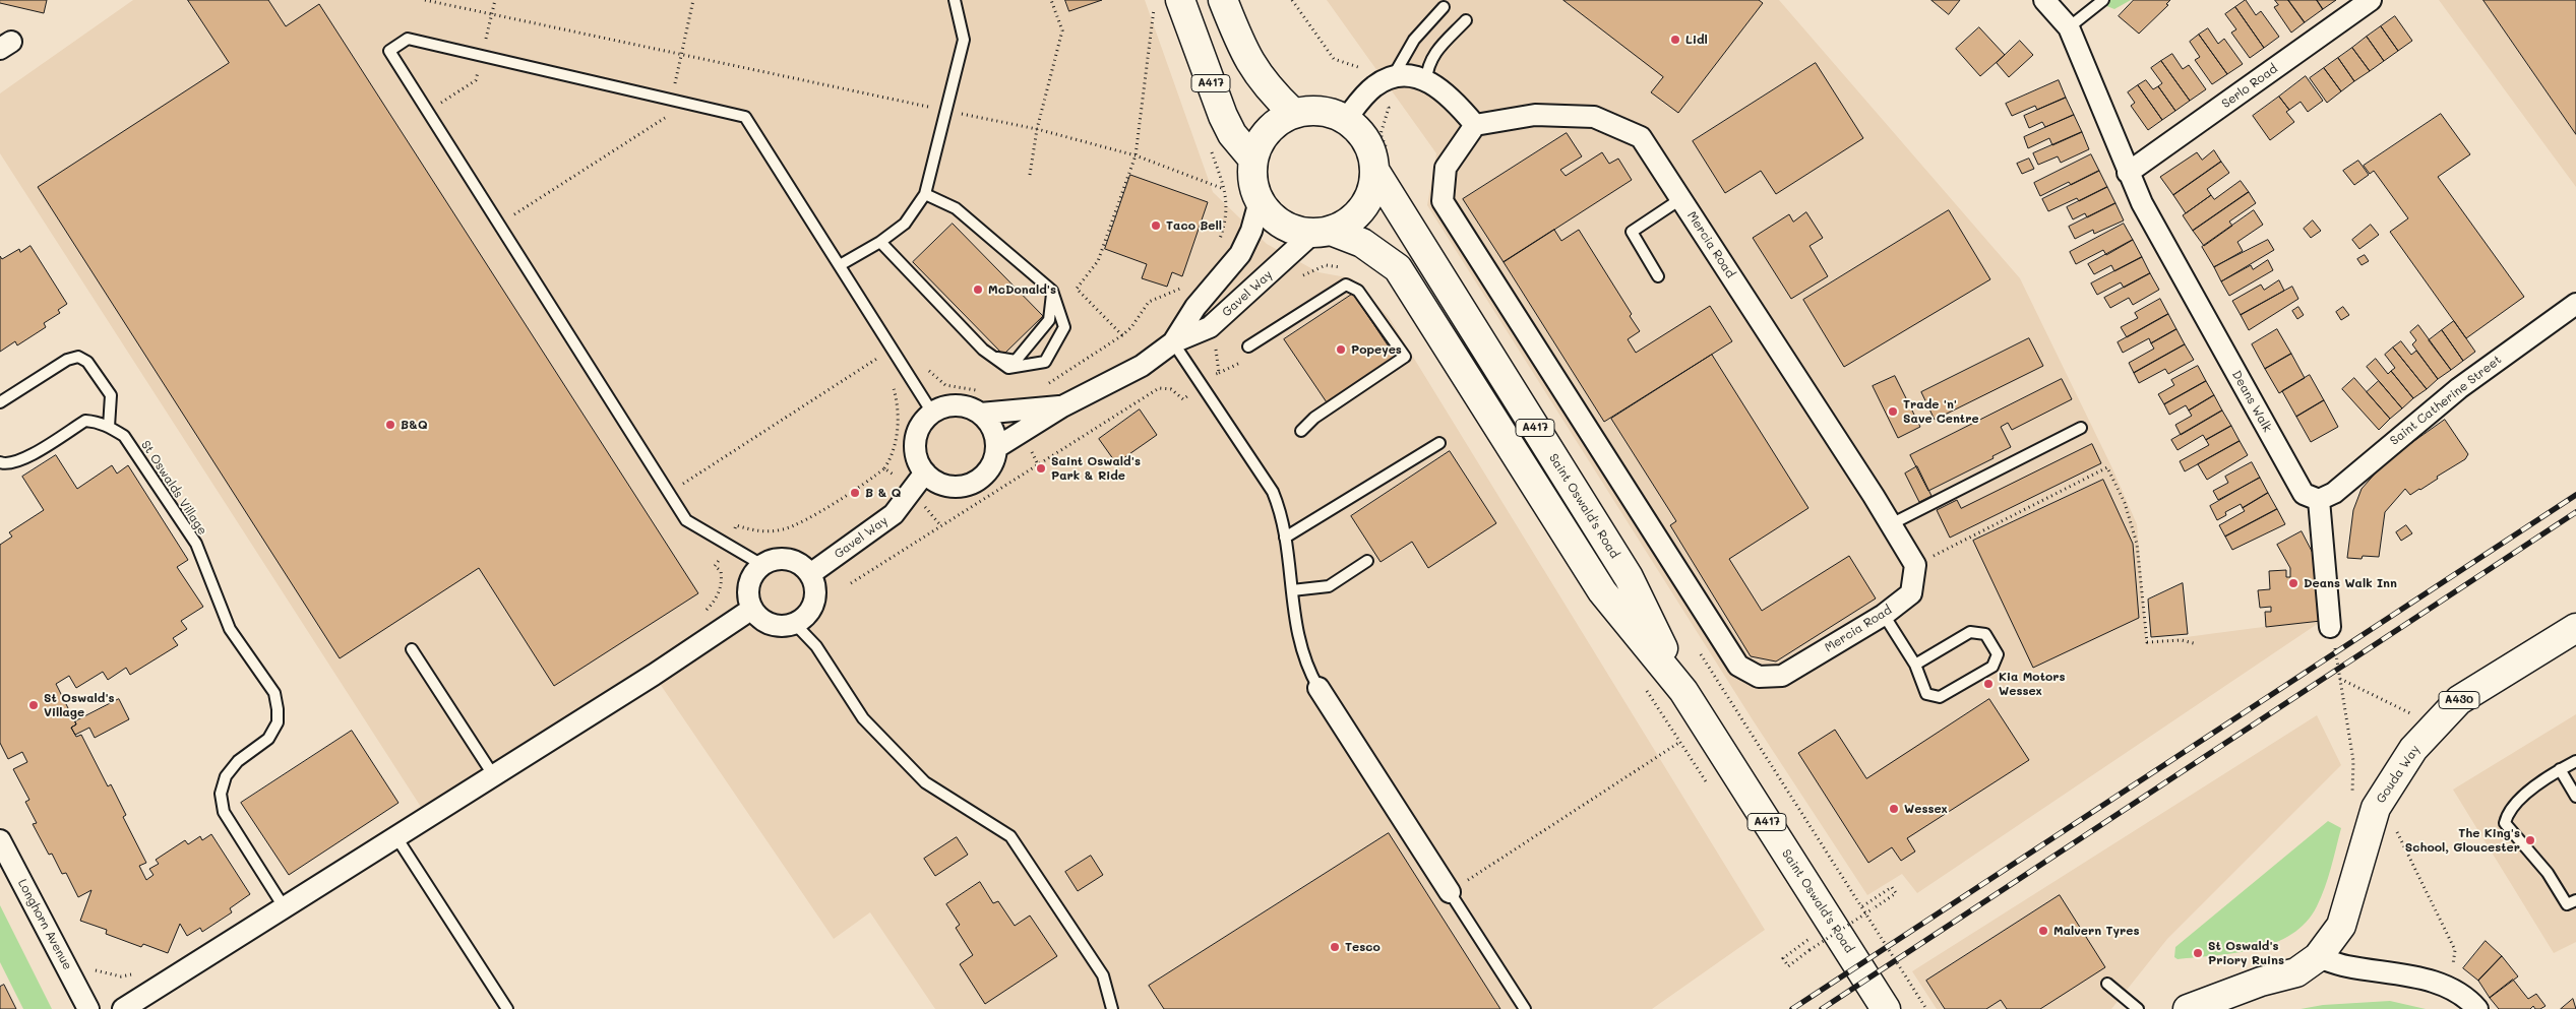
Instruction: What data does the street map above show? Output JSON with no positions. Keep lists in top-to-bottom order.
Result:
{
  "streets": {
    "main road": [
      "A417",
      "Saint Oswald's Road",
      "A430",
      "Gouda Way"
    ],
    "street": [
      "Serlo Road",
      "Mercia Road",
      "Gavel Way",
      "Saint Catherine Street",
      "Deans Walk",
      "Longhorn Avenue"
    ],
    "lane": ["St Oswalds Village"]
  },
  "crossings": [
    ["A417", "Gavel Way"],
    ["A417", "Saint Oswald's Road"],
    ["Serlo Road", "Deans Walk"],
    ["Gavel Way", "Saint Oswald's Road"],
    ["Saint Catherine Street", "Deans Walk"],
    ["A430", "Gouda Way"]
  ],
  "places": [
    "Lidl",
    "Taco Bell",
    "McDonald's",
    "Popeyes",
    "Trade 'n' Save Centre",
    "B&Q",
    "Saint Oswald's Park & Ride",
    "B & Q",
    "Deans Walk Inn",
    "Kia Motors Wessex",
    "St Oswald's Village",
    "Wessex",
    "The King's School, Gloucester",
    "Malvern Tyres",
    "Tesco",
    "St Oswald's Priory Ruins"
  ]
}
